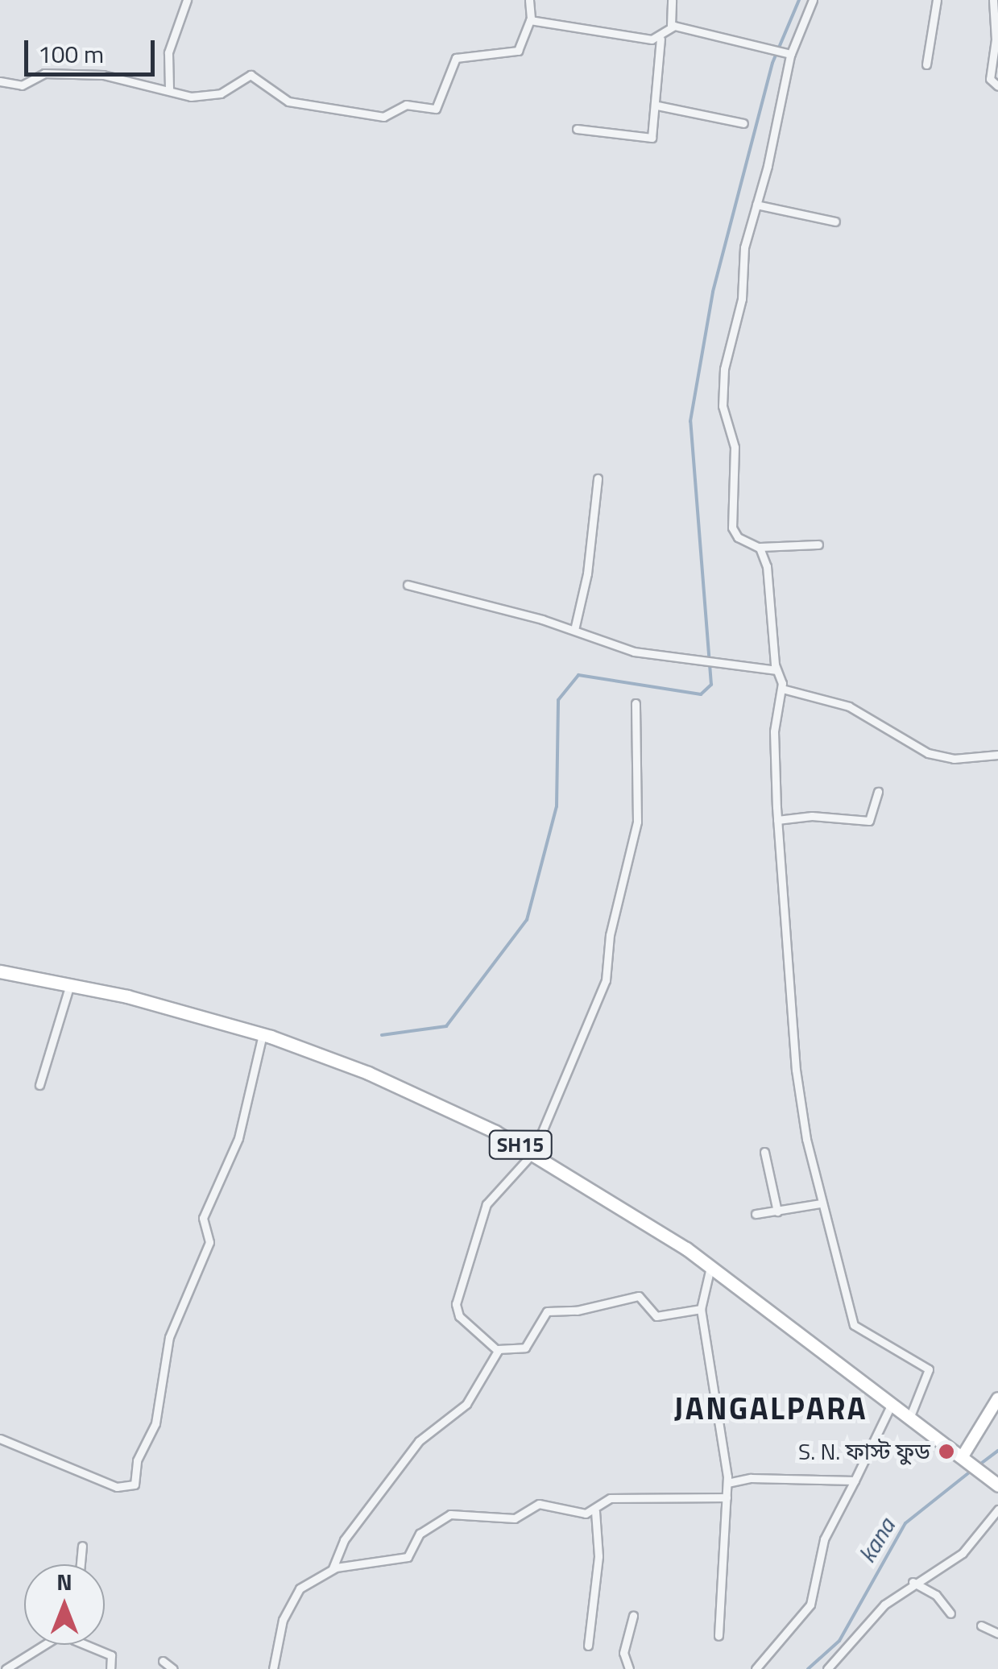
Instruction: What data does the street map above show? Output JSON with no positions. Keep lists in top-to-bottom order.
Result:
{
  "streets": {
    "main road": ["SH15"]
  },
  "districts": ["JANGALPARA"],
  "water": ["kana"],
  "places": ["S. N. ফাস্ট ফুড"],
  "scale_bar": "100 m",
  "north": "top"
}
